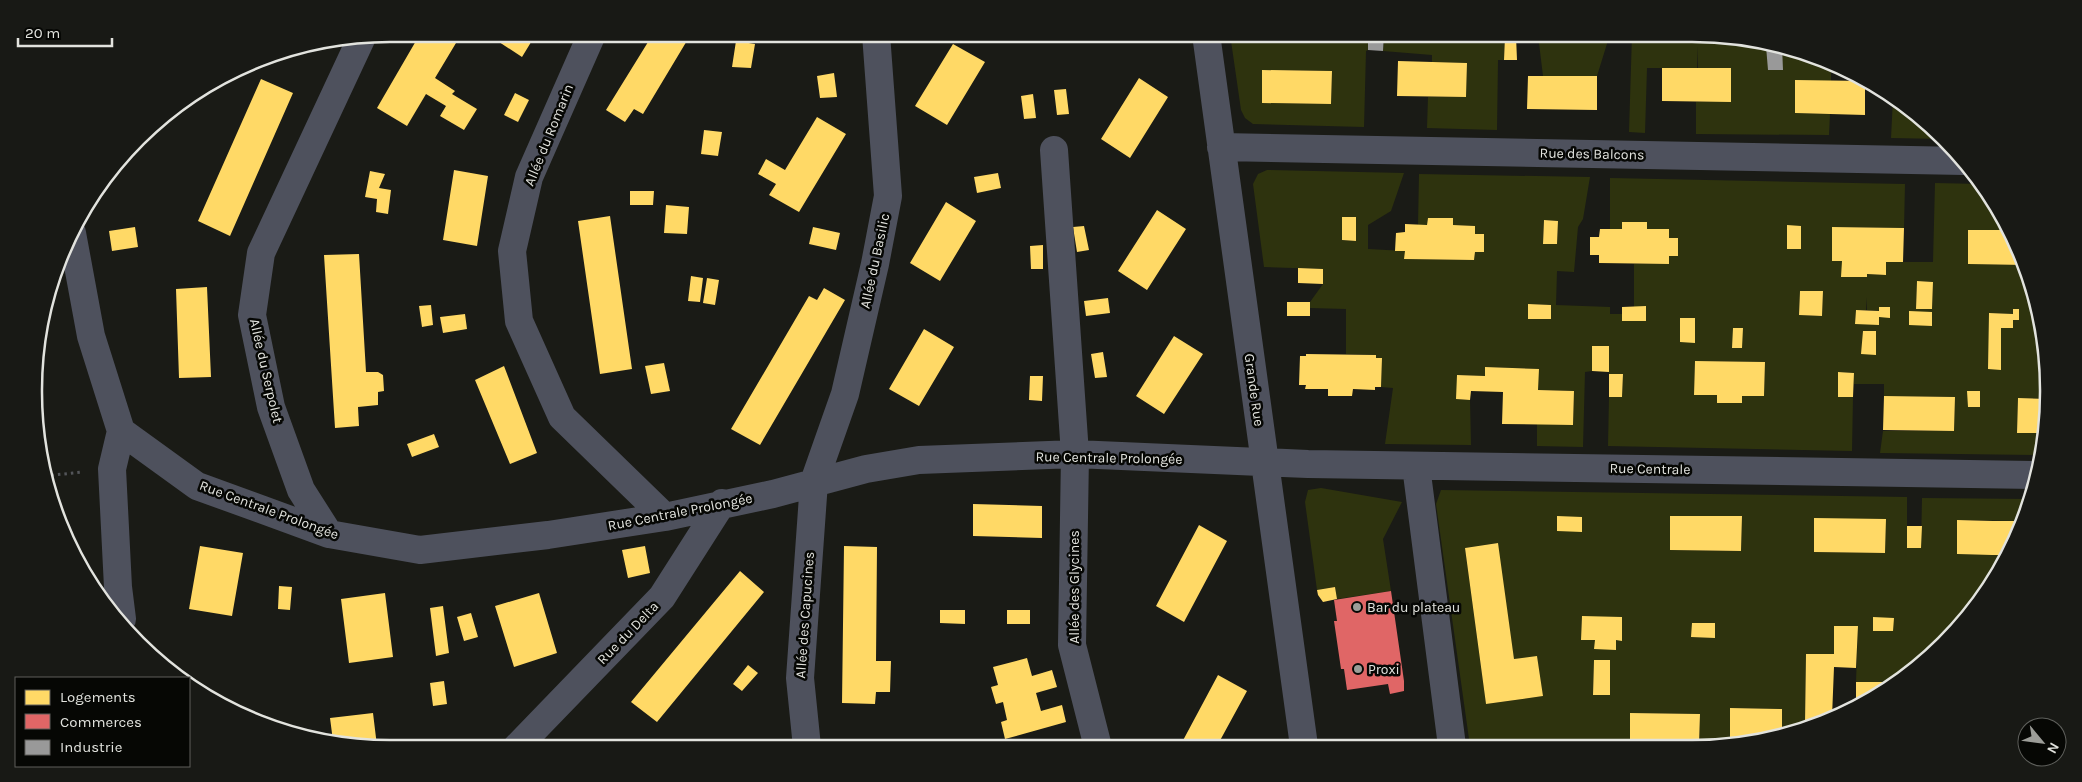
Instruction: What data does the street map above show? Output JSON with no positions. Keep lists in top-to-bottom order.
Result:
{
  "streets": {
    "street": [
      "Allée du Romarin",
      "Rue des Balcons",
      "Allée du Basilic",
      "Allée du Serpolet",
      "Grande Rue",
      "Rue Centrale Prolongée",
      "Rue Centrale",
      "Allée des Glycines",
      "Allée des Capucines",
      "Rue du Delta"
    ]
  },
  "crossings": [
    ["Allée du Romarin", "Rue Centrale Prolongée"],
    ["Rue des Balcons", "Grande Rue"],
    ["Allée du Basilic", "Rue Centrale Prolongée"],
    ["Allée du Basilic", "Allée des Capucines"],
    ["Allée du Serpolet", "Rue Centrale Prolongée"],
    ["Grande Rue", "Rue Centrale Prolongée"],
    ["Grande Rue", "Rue Centrale"],
    ["Rue Centrale Prolongée", "Rue Centrale"],
    ["Rue Centrale Prolongée", "Allée des Glycines"],
    ["Rue Centrale Prolongée", "Allée des Capucines"],
    ["Rue Centrale Prolongée", "Rue du Delta"]
  ],
  "places": ["Bar du plateau", "Proxi"],
  "legend": ["Logements", "Commerces", "Industrie"],
  "scale_bar": "20 m",
  "north": "bottom right"
}
